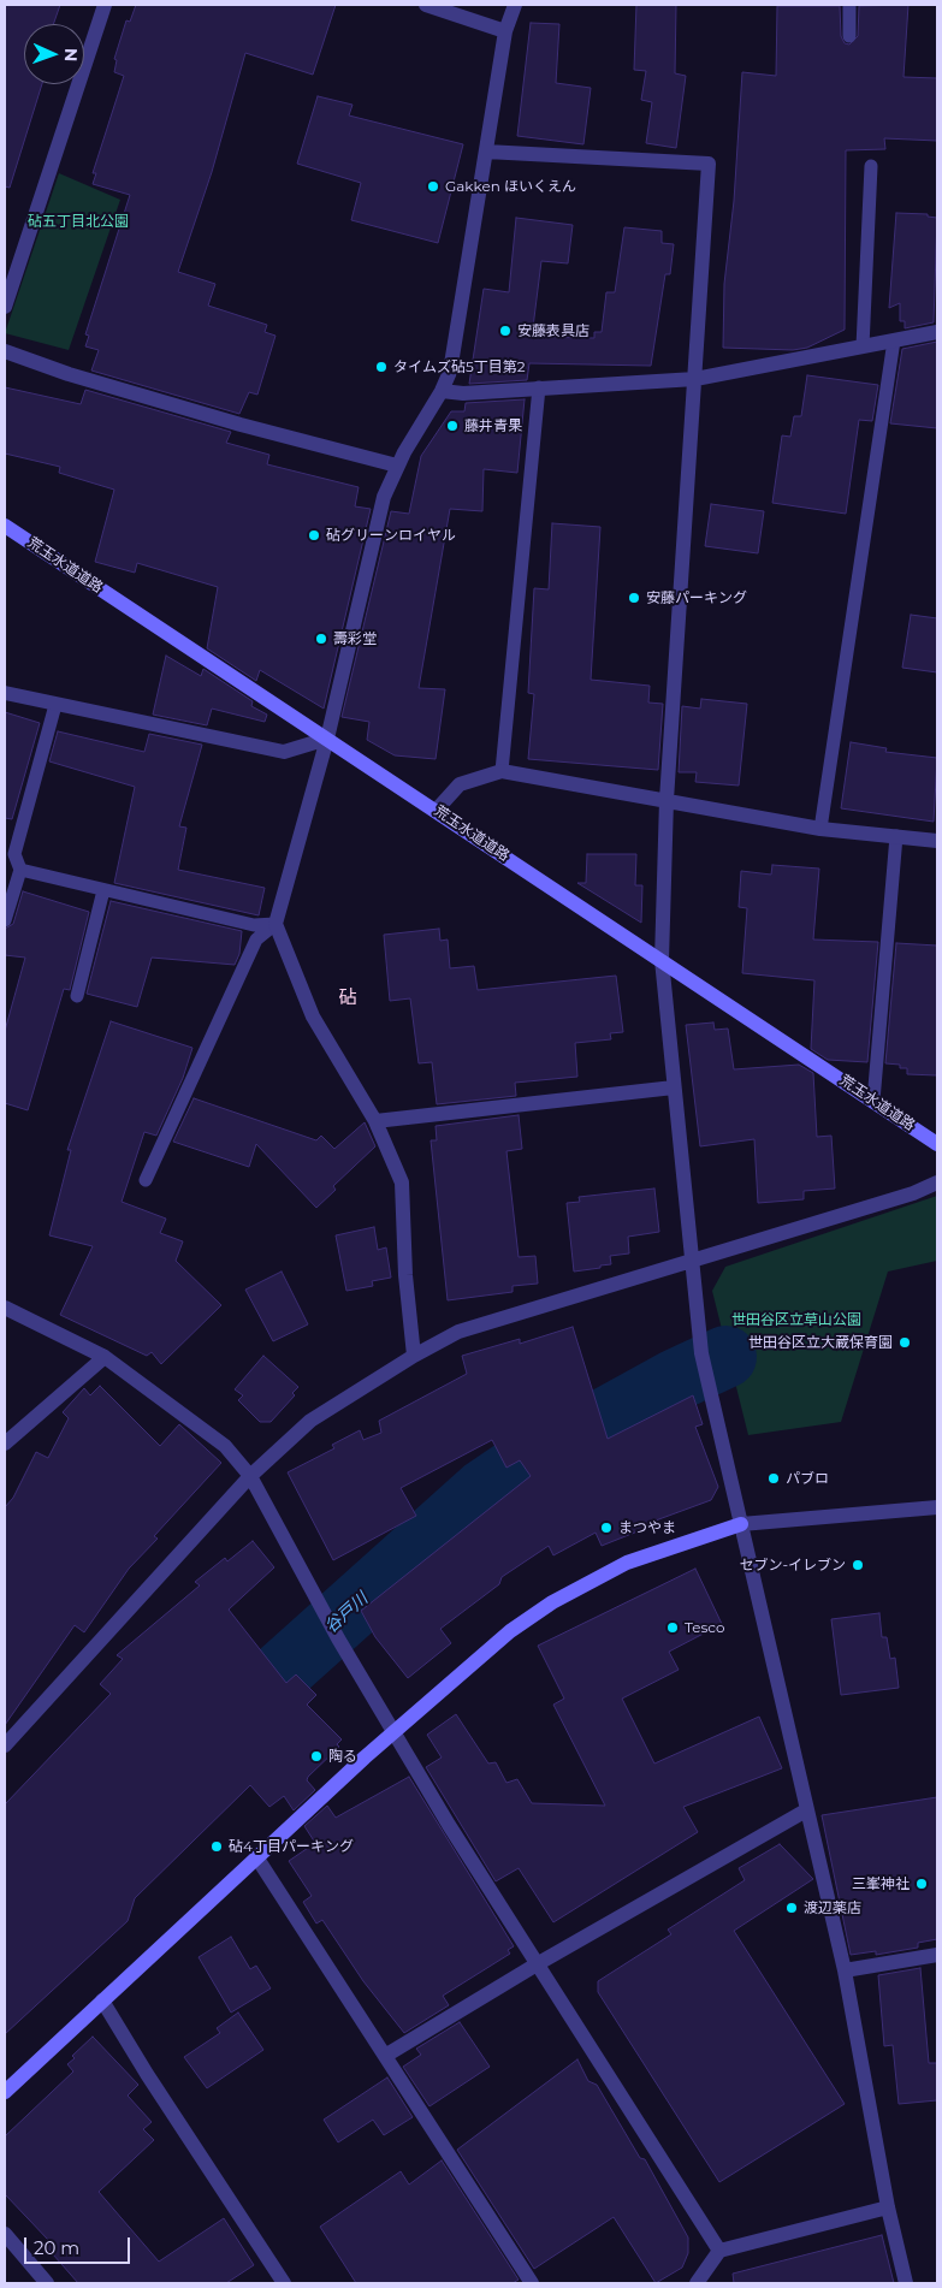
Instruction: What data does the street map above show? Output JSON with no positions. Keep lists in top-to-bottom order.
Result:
{
  "streets": {
    "main road": ["荒玉水道道路"]
  },
  "districts": ["砧"],
  "water": ["谷戸川"],
  "parks": ["砧五丁目北公園", "世田谷区立草山公園"],
  "places": [
    "Gakken ほいくえん",
    "安藤表具店",
    "タイムズ砧5丁目第2",
    "藤井青果",
    "砧グリーンロイヤル",
    "安藤パーキング",
    "壽彩堂",
    "世田谷区立大蔵保育園",
    "パブロ",
    "まつやま",
    "セブン-イレブン",
    "Tesco",
    "陶る",
    "砧4丁目パーキング",
    "三峯神社",
    "渡辺薬店"
  ],
  "scale_bar": "20 m",
  "north": "right"
}
